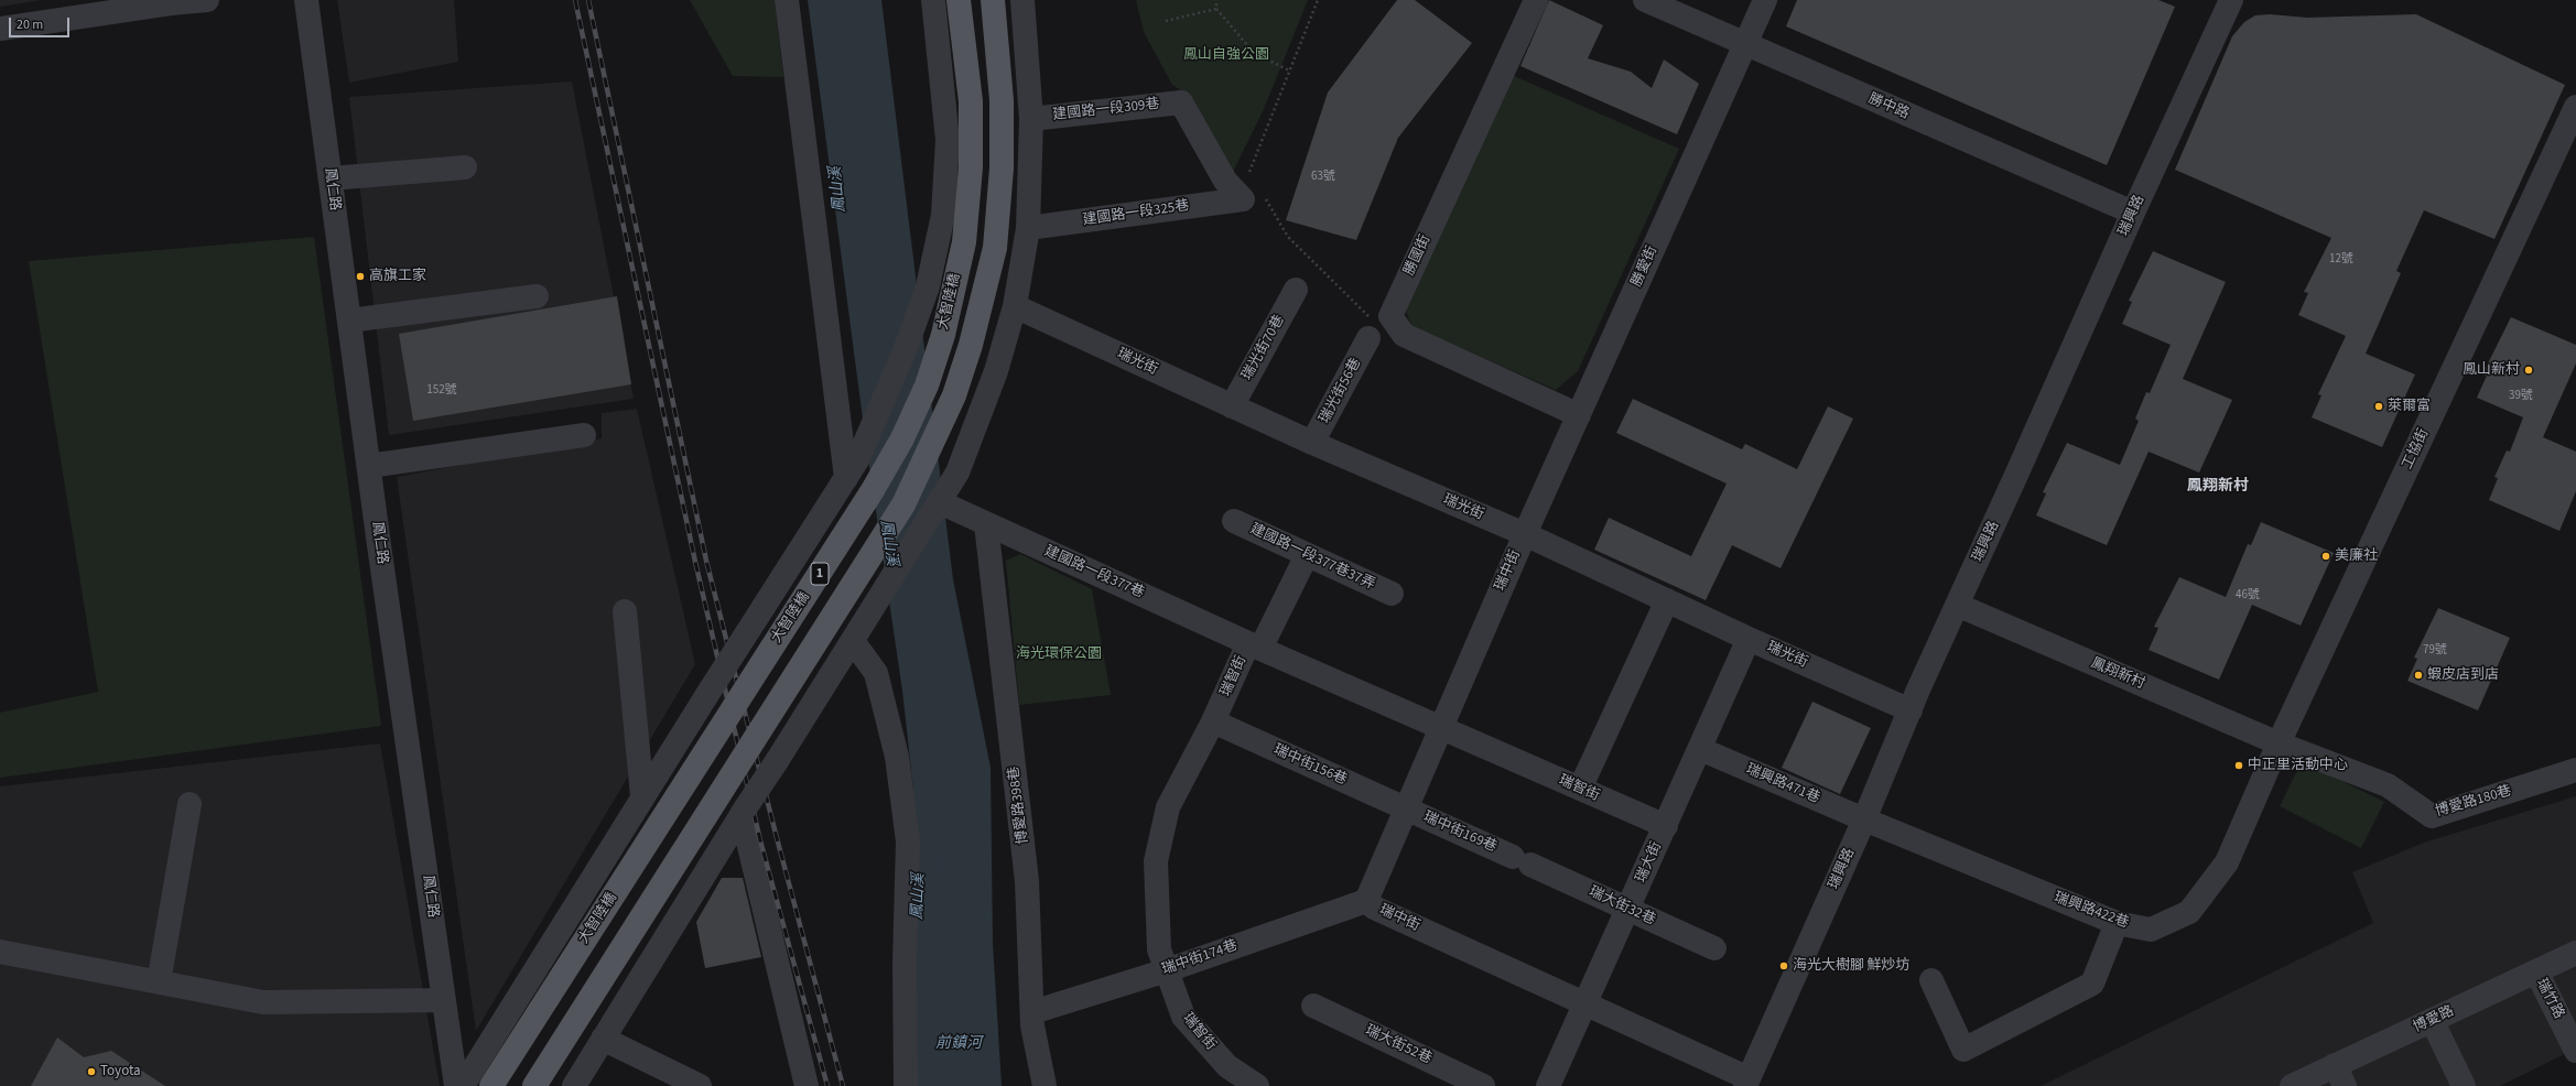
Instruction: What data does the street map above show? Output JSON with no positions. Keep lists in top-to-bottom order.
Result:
{
  "streets": {
    "main road": ["大智陸橋", "1"],
    "street": [
      "勝中路",
      "建國路一段309巷",
      "鳳仁路",
      "建國路一段325巷",
      "瑞興路",
      "勝國街",
      "勝愛街",
      "瑞光街70巷",
      "瑞光街",
      "瑞光街56巷",
      "工協街",
      "建國路一段377巷37弄",
      "瑞中街",
      "建國路一段377巷",
      "鳳翔新村",
      "瑞智街",
      "瑞中街156巷",
      "瑞興路471巷",
      "博愛路180巷",
      "博愛路398巷",
      "瑞中街169巷",
      "瑞大街",
      "瑞大街32巷",
      "瑞興路422巷",
      "瑞中街174巷",
      "瑞竹路",
      "博愛路",
      "瑞大街52巷"
    ]
  },
  "crossings": [
    ["勝中路", "瑞興路"],
    ["勝中路", "勝愛街"],
    ["建國路一段309巷", "建國路一段325巷"],
    ["瑞興路", "瑞光街"],
    ["瑞興路", "瑞中街"],
    ["瑞興路", "鳳翔新村"],
    ["瑞興路", "瑞興路471巷"],
    ["瑞興路", "瑞興路422巷"],
    ["勝國街", "勝愛街"],
    ["勝愛街", "瑞光街"],
    ["勝愛街", "瑞中街"],
    ["瑞光街70巷", "瑞光街"],
    ["瑞光街", "瑞光街56巷"],
    ["瑞光街", "瑞中街"],
    ["瑞光街", "瑞大街"],
    ["工協街", "鳳翔新村"],
    ["工協街", "博愛路180巷"],
    ["工協街", "瑞興路422巷"],
    ["瑞中街", "瑞智街"],
    ["瑞中街", "瑞中街156巷"],
    ["瑞中街", "瑞中街169巷"],
    ["瑞中街", "瑞大街"],
    ["瑞中街", "瑞中街174巷"],
    ["建國路一段377巷", "瑞智街"],
    ["建國路一段377巷", "博愛路398巷"],
    ["鳳翔新村", "博愛路180巷"],
    ["鳳翔新村", "瑞興路422巷"],
    ["瑞智街", "瑞中街156巷"],
    ["瑞智街", "瑞大街"],
    ["瑞智街", "瑞中街174巷"],
    ["瑞中街156巷", "瑞中街169巷"],
    ["瑞興路471巷", "瑞大街"],
    ["瑞興路471巷", "瑞興路422巷"],
    ["博愛路180巷", "瑞興路422巷"],
    ["博愛路398巷", "瑞中街174巷"],
    ["瑞中街169巷", "瑞大街32巷"],
    ["瑞大街", "瑞大街32巷"],
    ["瑞竹路", "博愛路"]
  ],
  "districts": ["鳳翔新村"],
  "water": ["鳳山溪", "前鎮河"],
  "parks": ["鳳山自強公園", "海光環保公園"],
  "places": [
    "高旗工家",
    "鳳山新村",
    "萊爾富",
    "美廉社",
    "蝦皮店到店",
    "中正里活動中心",
    "海光大樹腳 鮮炒坊",
    "Toyota"
  ],
  "house_numbers": [
    "63號",
    "12號",
    "152號",
    "39號",
    "46號",
    "79號"
  ],
  "scale_bar": "20 m"
}
